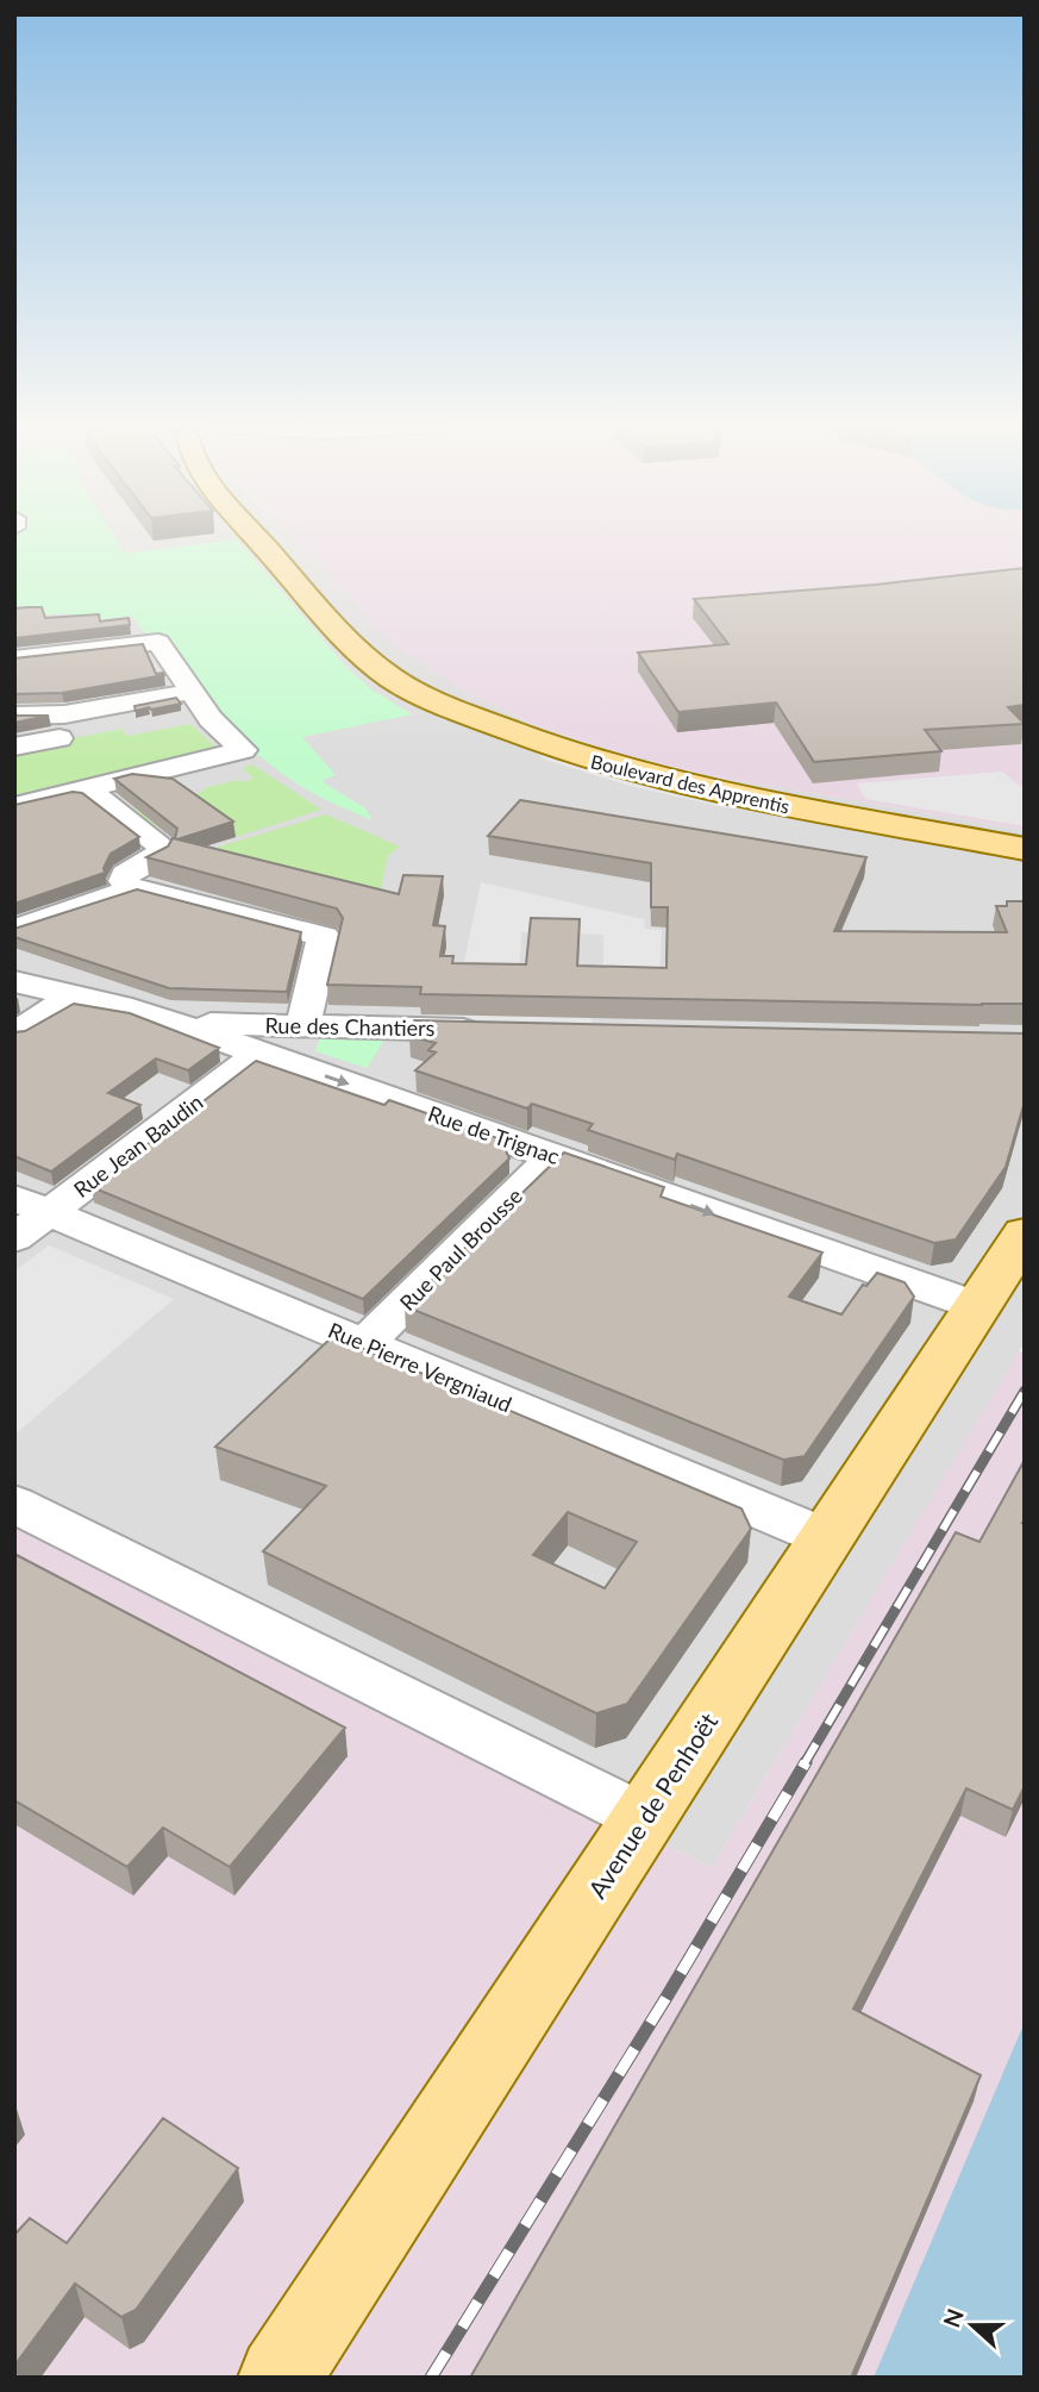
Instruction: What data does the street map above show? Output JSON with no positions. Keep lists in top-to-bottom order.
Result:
{
  "streets": {
    "main road": ["Boulevard des Apprentis", "Avenue de Penhoët"],
    "street": [
      "Rue des Chantiers",
      "Rue de Trignac",
      "Rue Jean Baudin",
      "Rue Paul Brousse",
      "Rue Pierre Vergniaud"
    ]
  },
  "crossings": [
    ["Rue des Chantiers", "Rue de Trignac"],
    ["Rue de Trignac", "Rue Jean Baudin"],
    ["Rue de Trignac", "Rue Paul Brousse"],
    ["Rue de Trignac", "Avenue de Penhoët"],
    ["Rue Jean Baudin", "Rue Pierre Vergniaud"],
    ["Rue Paul Brousse", "Rue Pierre Vergniaud"],
    ["Rue Pierre Vergniaud", "Avenue de Penhoët"]
  ],
  "one_way": ["Rue de Trignac"],
  "north": "left"
}
